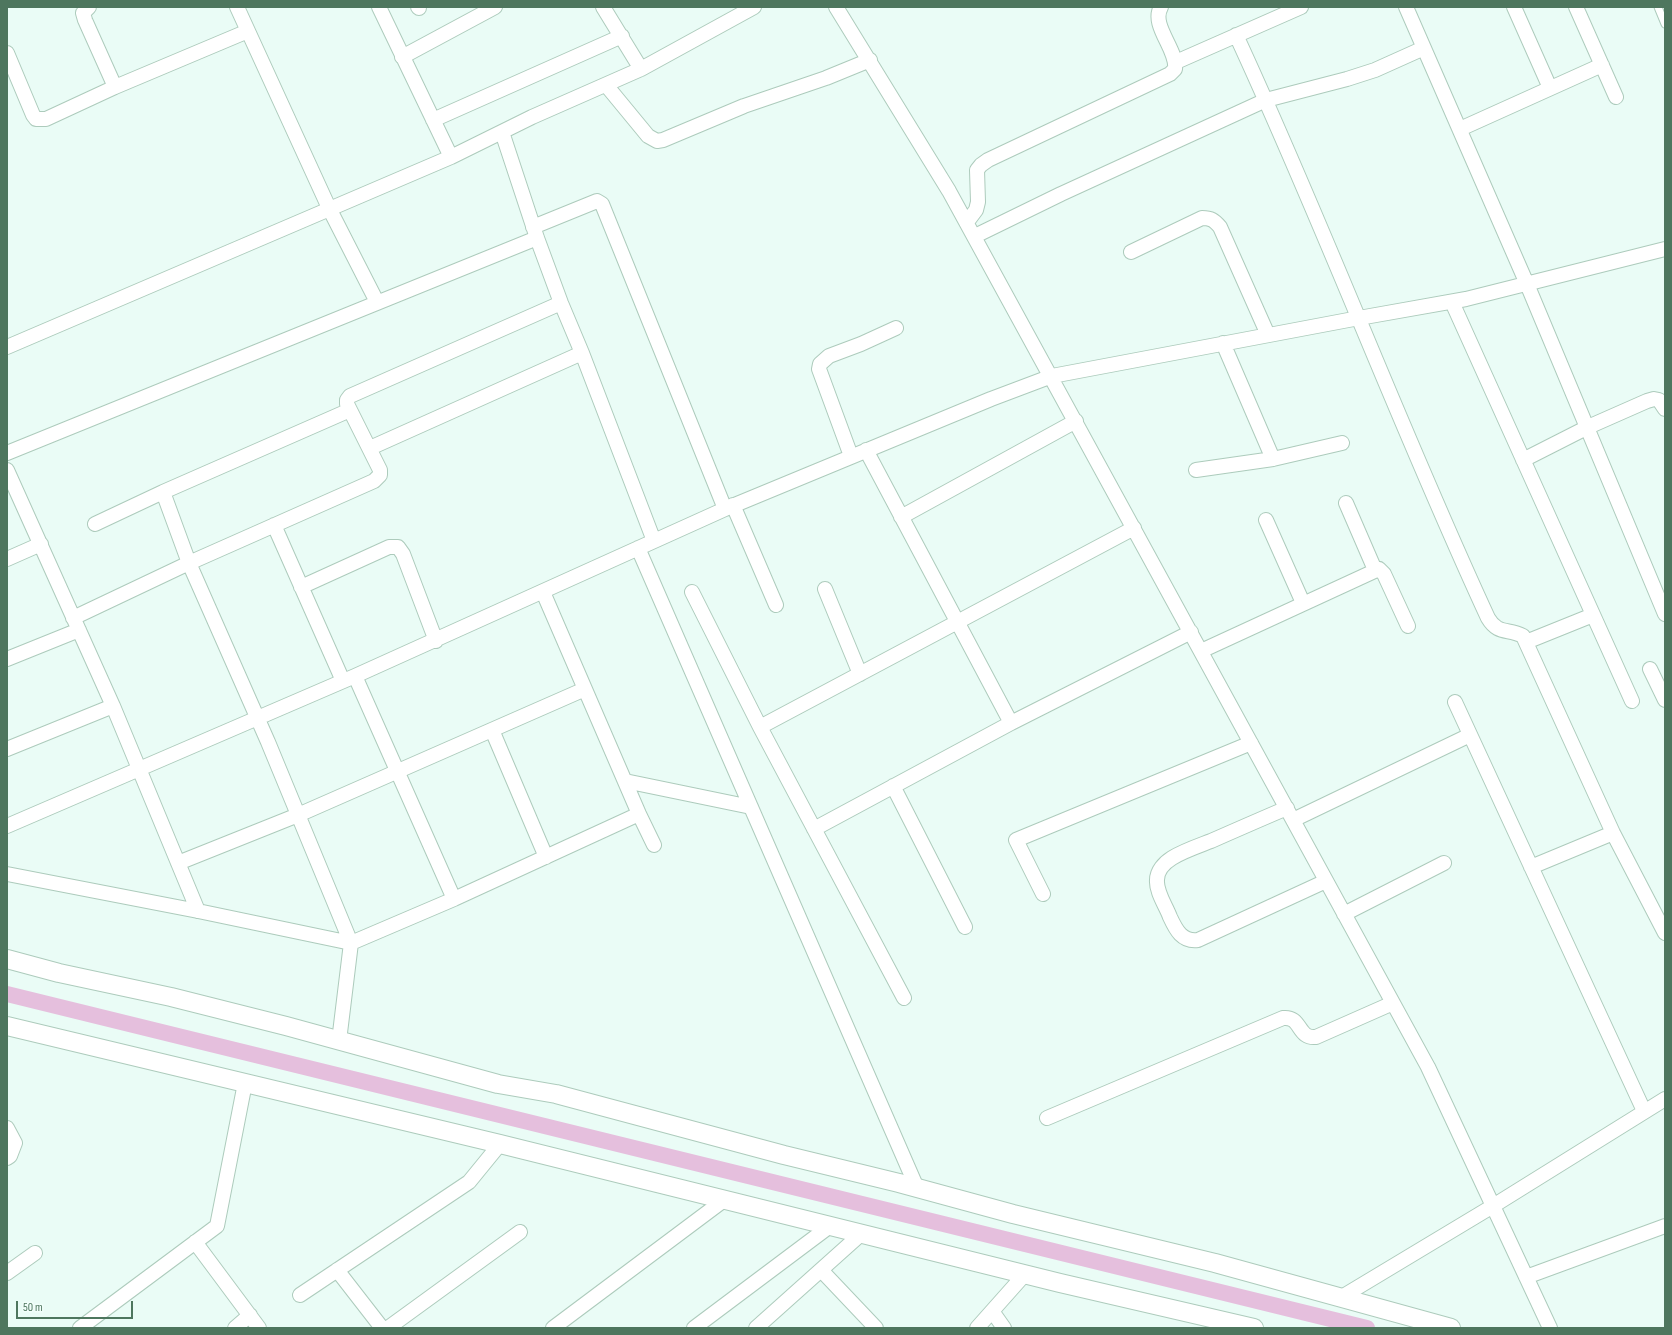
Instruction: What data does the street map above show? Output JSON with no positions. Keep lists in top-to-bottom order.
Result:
{
  "scale_bar": "50 m"
}
